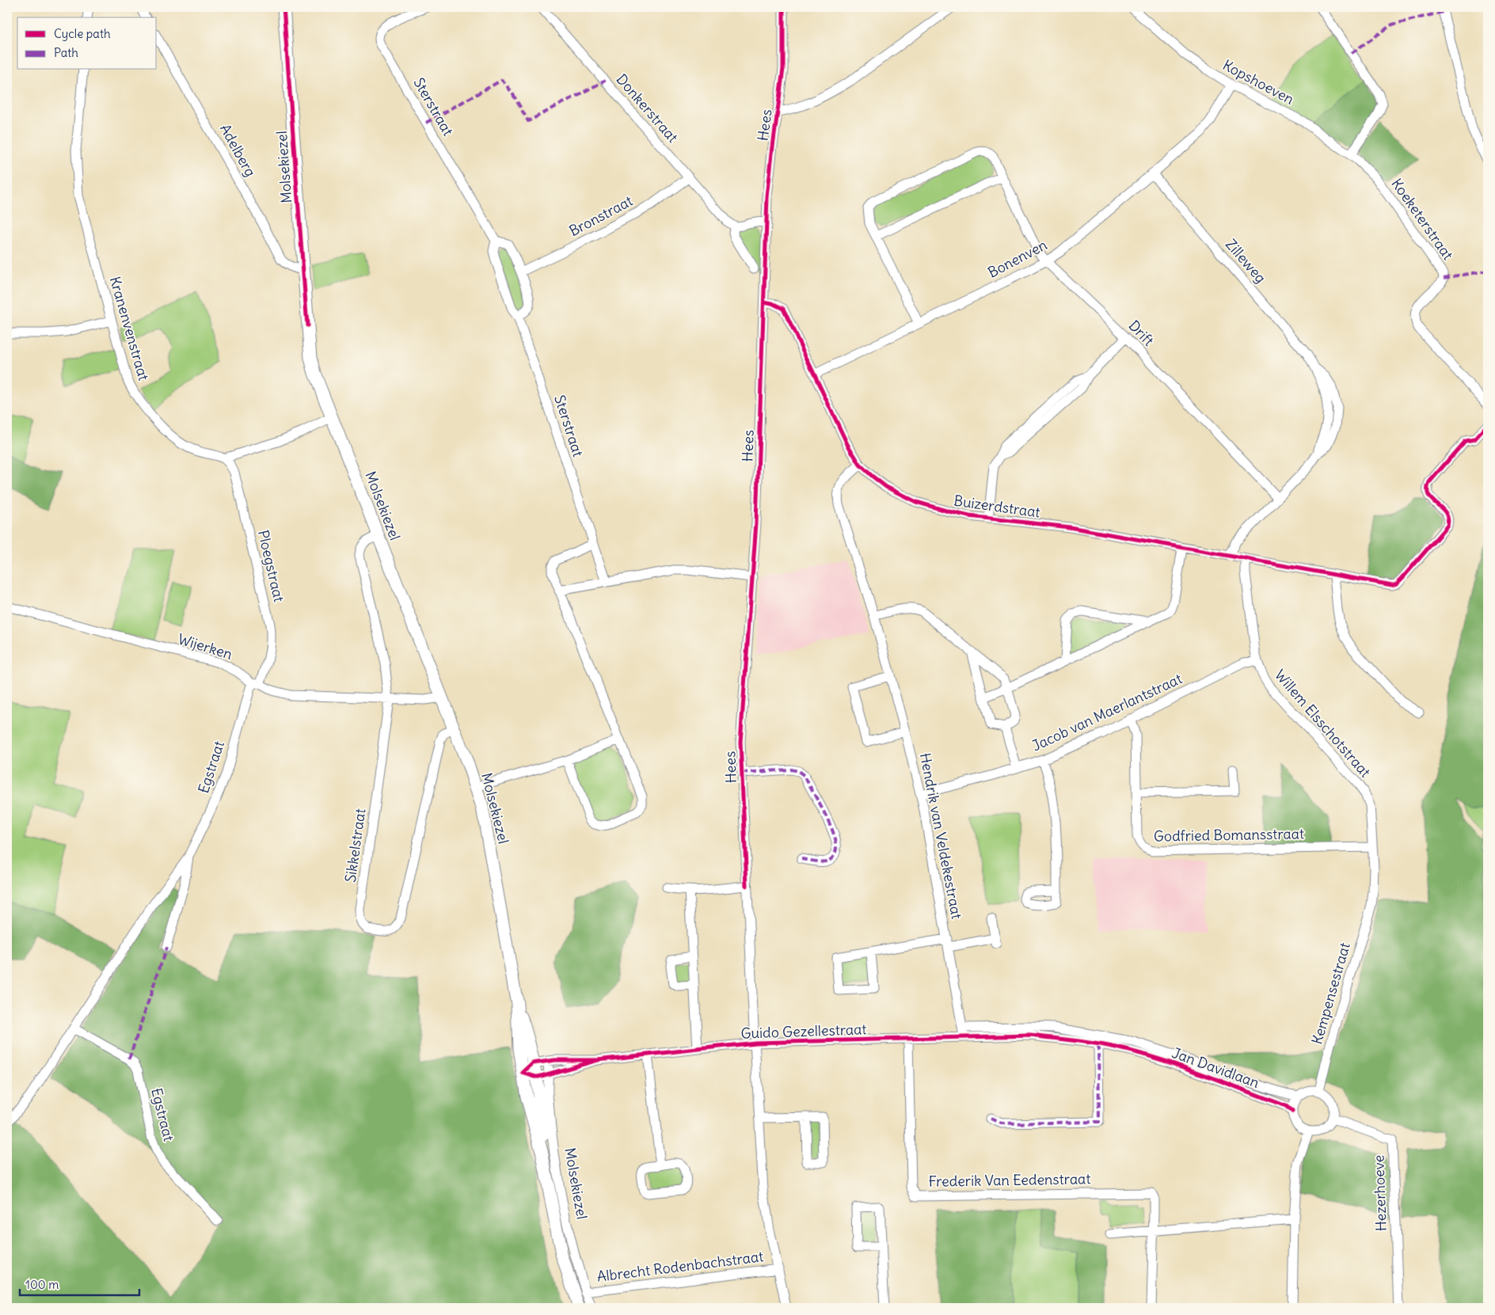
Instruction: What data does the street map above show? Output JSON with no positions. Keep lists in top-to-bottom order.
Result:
{
  "streets": {
    "main road": ["Molsekiezel"],
    "street": [
      "Kopshoeven",
      "Sterstraat",
      "Donkerstraat",
      "Hees",
      "Adelberg",
      "Bronstraat",
      "Koeketerstraat",
      "Bonenven",
      "Zilleweg",
      "Kranenvenstraat",
      "Drift",
      "Buizerdstraat",
      "Ploegstraat",
      "Wijerken",
      "Jacob van Maerlantstraat",
      "Willem Elsschotstraat",
      "Egstraat",
      "Godfried Bomansstraat",
      "Hendrik van Veldekestraat",
      "Sikkelstraat",
      "Kempensestraat",
      "Guido Gezellestraat",
      "Jan Davidlaan",
      "Frederik Van Eedenstraat",
      "Hezerhoeve",
      "Albrecht Rodenbachstraat"
    ]
  },
  "crossings": [
    ["Kopshoeven", "Koeketerstraat"],
    ["Kopshoeven", "Bonenven"],
    ["Sterstraat", "Bronstraat"],
    ["Donkerstraat", "Bronstraat"],
    ["Hees", "Buizerdstraat"],
    ["Hees", "Guido Gezellestraat"],
    ["Hees", "Albrecht Rodenbachstraat"],
    ["Adelberg", "Molsekiezel"],
    ["Molsekiezel", "Wijerken"],
    ["Molsekiezel", "Sikkelstraat"],
    ["Molsekiezel", "Guido Gezellestraat"],
    ["Molsekiezel", "Albrecht Rodenbachstraat"],
    ["Bonenven", "Zilleweg"],
    ["Bonenven", "Drift"],
    ["Bonenven", "Buizerdstraat"],
    ["Zilleweg", "Drift"],
    ["Zilleweg", "Buizerdstraat"],
    ["Kranenvenstraat", "Ploegstraat"],
    ["Buizerdstraat", "Willem Elsschotstraat"],
    ["Buizerdstraat", "Hendrik van Veldekestraat"],
    ["Ploegstraat", "Wijerken"],
    ["Ploegstraat", "Egstraat"],
    ["Wijerken", "Egstraat"],
    ["Wijerken", "Sikkelstraat"],
    ["Jacob van Maerlantstraat", "Willem Elsschotstraat"],
    ["Jacob van Maerlantstraat", "Godfried Bomansstraat"],
    ["Jacob van Maerlantstraat", "Hendrik van Veldekestraat"],
    ["Willem Elsschotstraat", "Godfried Bomansstraat"],
    ["Willem Elsschotstraat", "Kempensestraat"],
    ["Hendrik van Veldekestraat", "Guido Gezellestraat"],
    ["Hendrik van Veldekestraat", "Jan Davidlaan"],
    ["Kempensestraat", "Jan Davidlaan"],
    ["Kempensestraat", "Hezerhoeve"],
    ["Guido Gezellestraat", "Jan Davidlaan"],
    ["Guido Gezellestraat", "Frederik Van Eedenstraat"],
    ["Jan Davidlaan", "Hezerhoeve"]
  ],
  "legend": ["Cycle path", "Path"],
  "scale_bar": "100 m"
}
